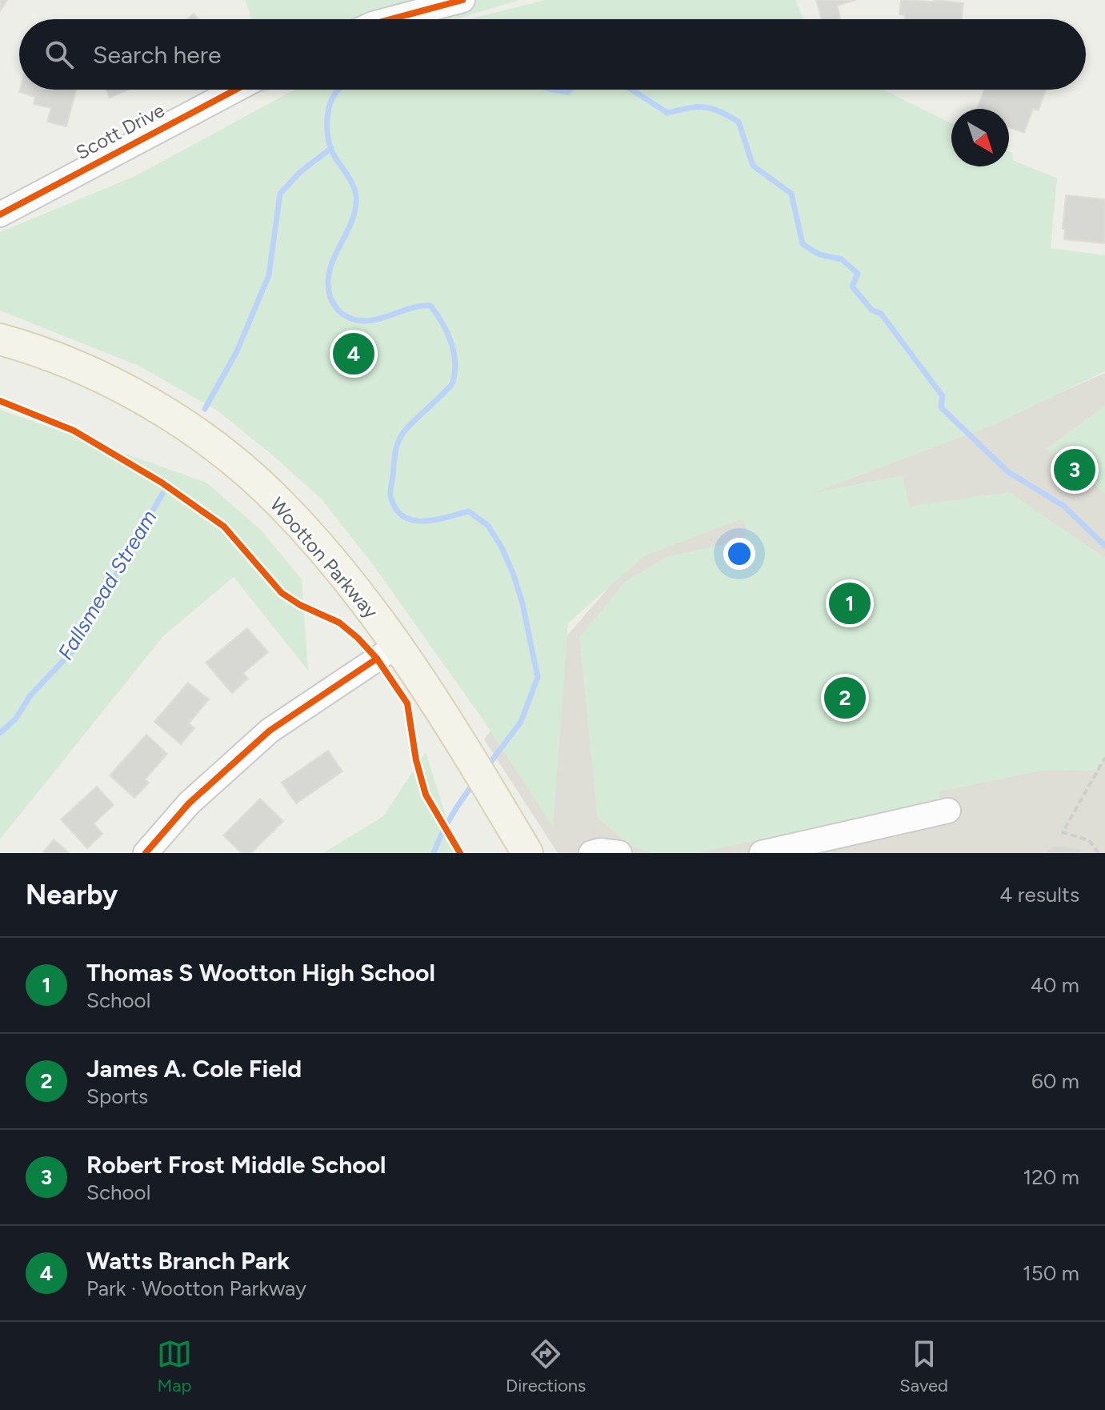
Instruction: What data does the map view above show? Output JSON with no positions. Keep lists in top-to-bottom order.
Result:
{
  "streets": {
    "main road": ["Wootton Parkway"],
    "street": ["Scott Drive"]
  },
  "water": ["Fallsmead Stream"],
  "north": "bottom right",
  "page": {
    "search": "Search here",
    "pins": [
      "4",
      "3",
      "1",
      "2"
    ],
    "heading": ["Nearby", "4 results"],
    "list": [
      {
        "mark": "1",
        "name": "Thomas S Wootton High School",
        "note": "School",
        "value": "40 m"
      },
      {
        "mark": "2",
        "name": "James A. Cole Field",
        "note": "Sports",
        "value": "60 m"
      },
      {
        "mark": "3",
        "name": "Robert Frost Middle School",
        "note": "School",
        "value": "120 m"
      },
      {
        "mark": "4",
        "name": "Watts Branch Park",
        "note": "Park · Wootton Parkway",
        "value": "150 m"
      }
    ],
    "nav": ["Map", "Directions", "Saved"]
  }
}
